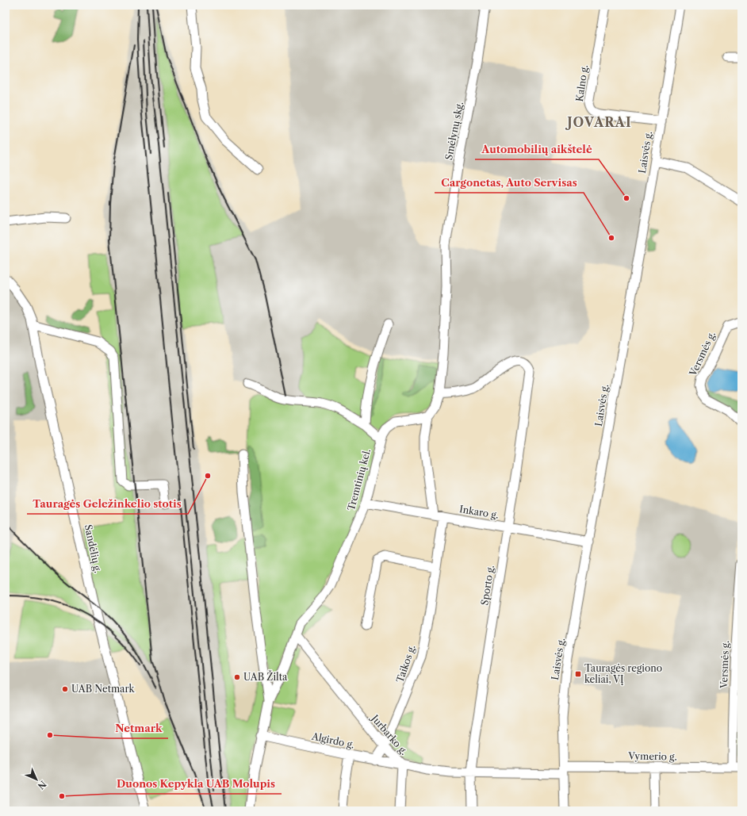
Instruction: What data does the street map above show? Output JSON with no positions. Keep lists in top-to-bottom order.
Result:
{
  "streets": {
    "street": [
      "Kalno g.",
      "Smėlynų skg.",
      "Laisvės g.",
      "Versmės g.",
      "Tremtinių kel.",
      "Inkaro g.",
      "Sandėlių g.",
      "Sporto g.",
      "Taikos g.",
      "Jurbarko g.",
      "Algirdo g.",
      "Vymerio g."
    ]
  },
  "crossings": [
    ["Kalno g.", "Laisvės g."],
    ["Smėlynų skg.", "Sporto g."],
    ["Laisvės g.", "Inkaro g."],
    ["Laisvės g.", "Jurbarko g."],
    ["Laisvės g.", "Vymerio g."],
    ["Versmės g.", "Vymerio g."],
    ["Tremtinių kel.", "Inkaro g."],
    ["Tremtinių kel.", "Jurbarko g."],
    ["Tremtinių kel.", "Algirdo g."],
    ["Inkaro g.", "Sporto g."],
    ["Inkaro g.", "Taikos g."],
    ["Sporto g.", "Jurbarko g."],
    ["Taikos g.", "Jurbarko g."],
    ["Taikos g.", "Algirdo g."],
    ["Jurbarko g.", "Algirdo g."],
    ["Jurbarko g.", "Vymerio g."]
  ],
  "districts": ["JOVARAI"],
  "places": {
    "other": [
      "Automobilių aikštelė",
      "Cargonetas, Auto Servisas",
      "Tauragės Geležinkelio stotis",
      "UAB Žilta",
      "UAB Netmark",
      "Netmark",
      "Duonos Kepykla UAB Molupis"
    ],
    "transit": ["Tauragės regiono keliai, VĮ"]
  },
  "north": "bottom right"
}
